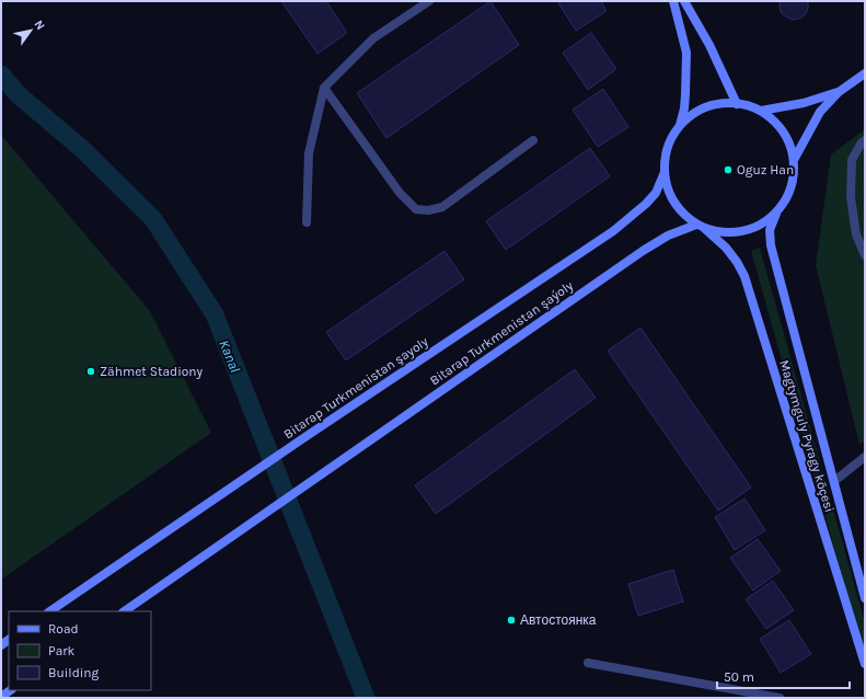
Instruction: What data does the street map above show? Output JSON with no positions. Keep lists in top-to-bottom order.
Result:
{
  "streets": {
    "main road": ["Bitarap Turkmenistan şaýoly", "Bitarap Turkmenistan şayoly", "Magtymguly Pyragy köçesi"]
  },
  "crossings": [
    ["Bitarap Turkmenistan şaýoly", "Bitarap Turkmenistan şayoly"],
    ["Bitarap Turkmenistan şaýoly", "Magtymguly Pyragy köçesi"],
    ["Bitarap Turkmenistan şayoly", "Magtymguly Pyragy köçesi"]
  ],
  "water": ["Kanal"],
  "places": ["Oguz Han", "Zähmet Stadiony", "Автостоянка"],
  "legend": ["Road", "Park", "Building"],
  "scale_bar": "50 m",
  "north": "top right"
}
